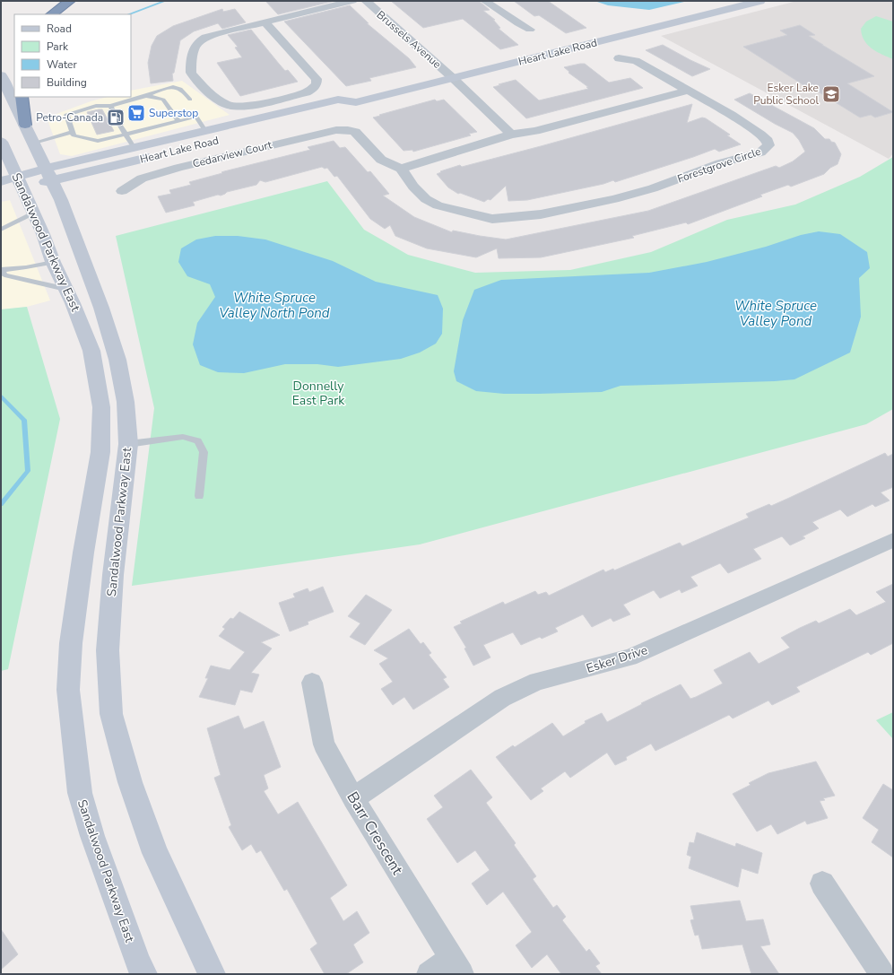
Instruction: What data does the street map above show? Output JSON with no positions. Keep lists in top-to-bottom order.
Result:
{
  "streets": {
    "main road": ["Heart Lake Road", "Sandalwood Parkway East"],
    "street": [
      "Brussels Avenue",
      "Cedarview Court",
      "Forestgrove Circle",
      "Esker Drive",
      "Barr Crescent"
    ]
  },
  "crossings": [
    ["Brussels Avenue", "Heart Lake Road"],
    ["Heart Lake Road", "Sandalwood Parkway East"],
    ["Cedarview Court", "Forestgrove Circle"],
    ["Esker Drive", "Barr Crescent"]
  ],
  "water": ["White Spruce Valley North Pond", "White Spruce Valley Pond"],
  "parks": ["Donnelly East Park"],
  "places": {
    "school or university": ["Esker Lake Public School"],
    "supermarket": ["Superstop"],
    "fuel station": ["Petro-Canada"]
  },
  "legend": [
    "Road",
    "Park",
    "Water",
    "Building"
  ]
}
